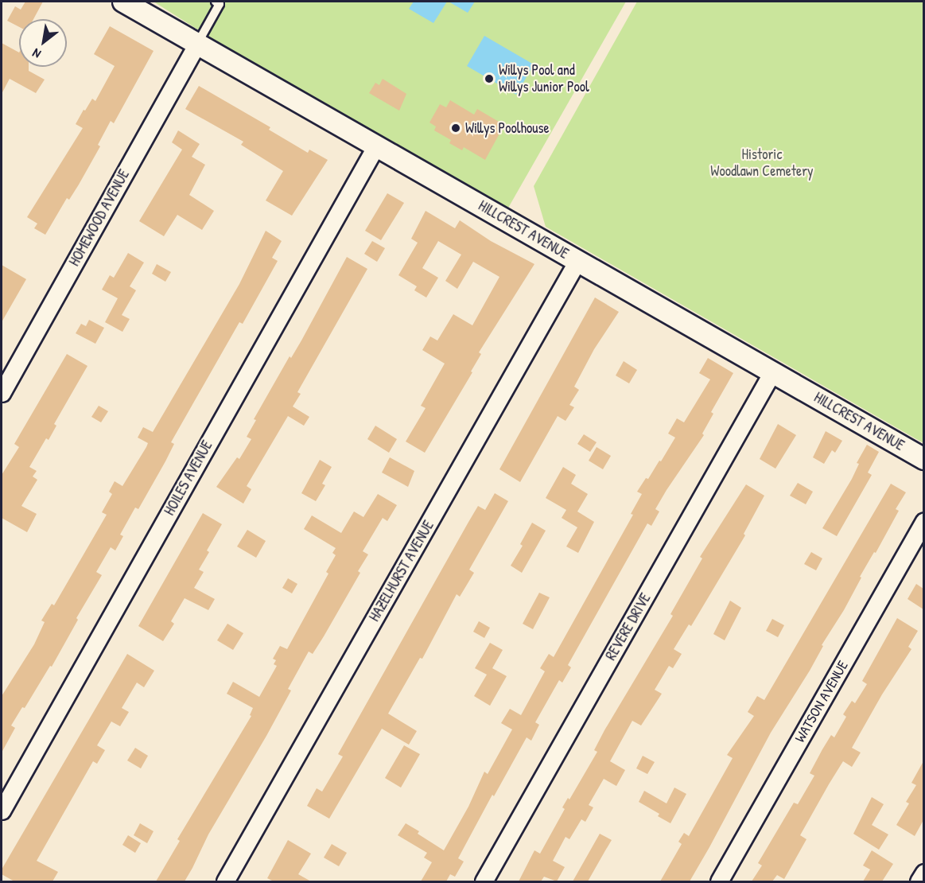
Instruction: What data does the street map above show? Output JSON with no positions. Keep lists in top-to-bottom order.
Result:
{
  "streets": {
    "street": [
      "HOMEWOOD AVENUE",
      "HILLCREST AVENUE",
      "HOILES AVENUE",
      "HAZELHURST AVENUE",
      "REVERE DRIVE",
      "WATSON AVENUE"
    ]
  },
  "crossings": [
    ["HOMEWOOD AVENUE", "HILLCREST AVENUE"],
    ["HILLCREST AVENUE", "HOILES AVENUE"],
    ["HILLCREST AVENUE", "HAZELHURST AVENUE"],
    ["HILLCREST AVENUE", "REVERE DRIVE"]
  ],
  "parks": ["Historic Woodlawn Cemetery"],
  "places": ["Willys Pool and Willys Junior Pool", "Willys Poolhouse"],
  "north": "bottom left"
}
